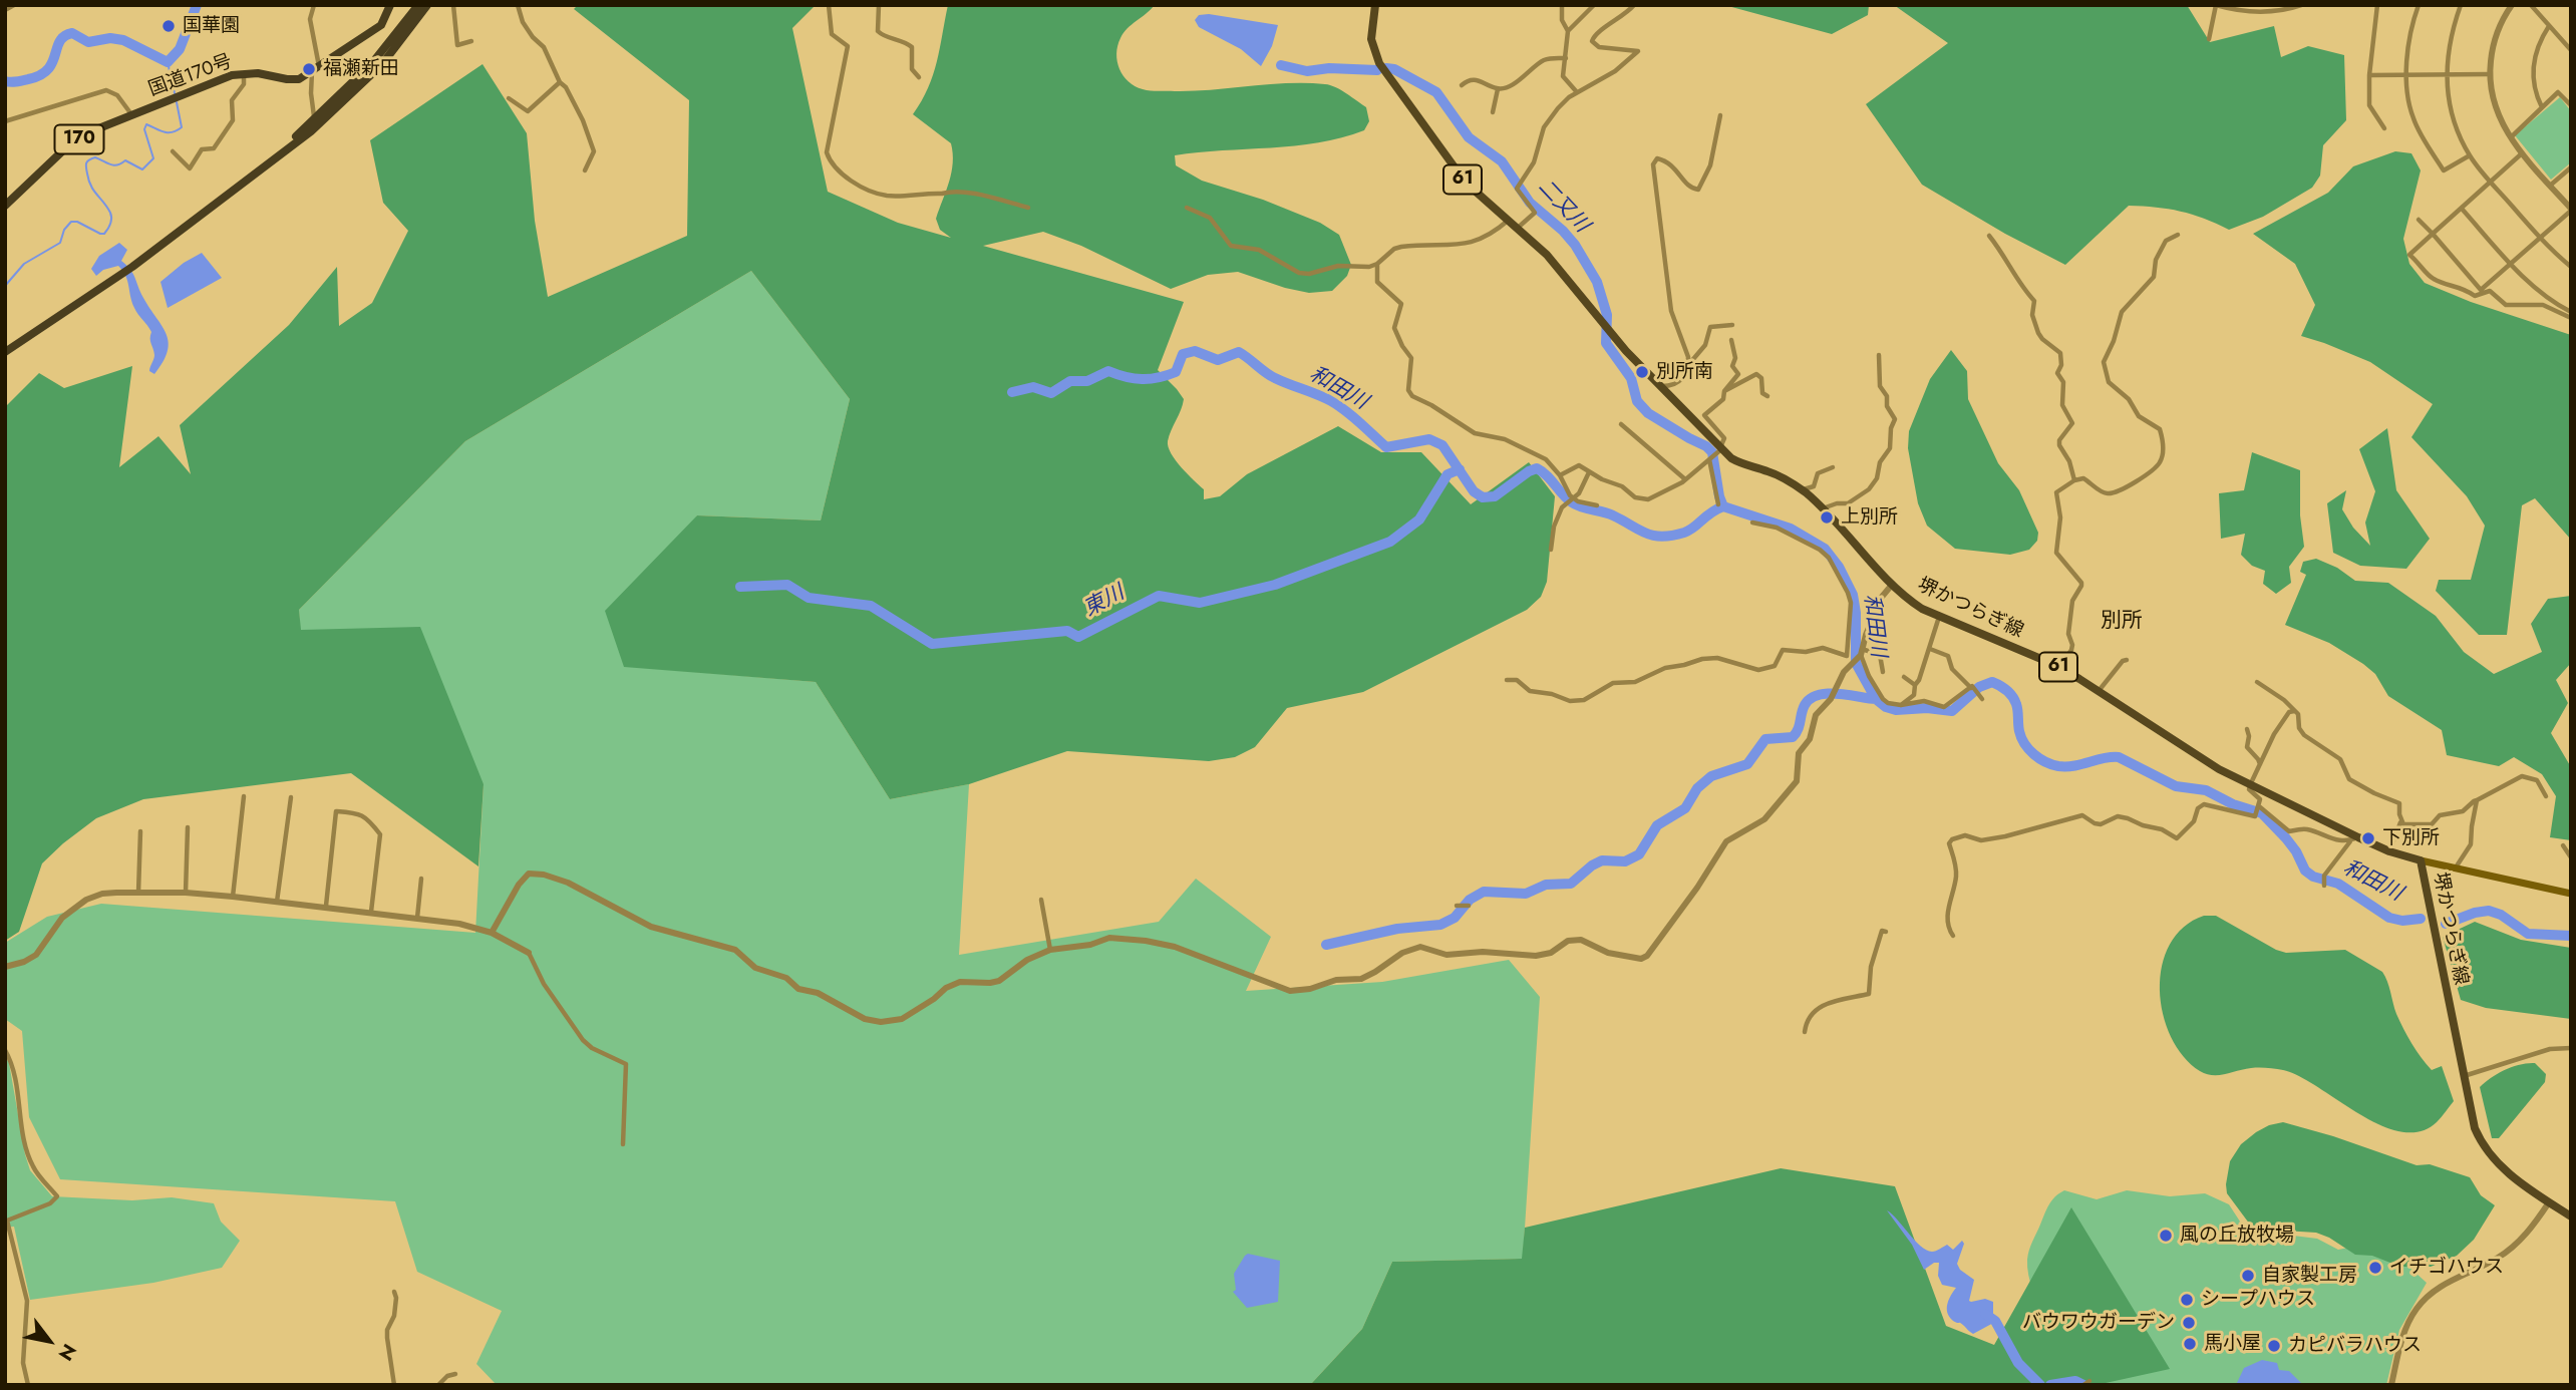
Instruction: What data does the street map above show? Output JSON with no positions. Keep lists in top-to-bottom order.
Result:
{
  "streets": {
    "highway": ["国道170号", "170"],
    "main road": ["61", "堺かつらぎ線"]
  },
  "districts": ["別所"],
  "water": ["二又川", "和田川", "東川"],
  "places": [
    "国華園",
    "福瀬新田",
    "別所南",
    "上別所",
    "下別所",
    "風の丘放牧場",
    "イチゴハウス",
    "自家製工房",
    "シープハウス",
    "バウワウガーデン",
    "馬小屋",
    "カピバラハウス"
  ],
  "north": "bottom right"
}
